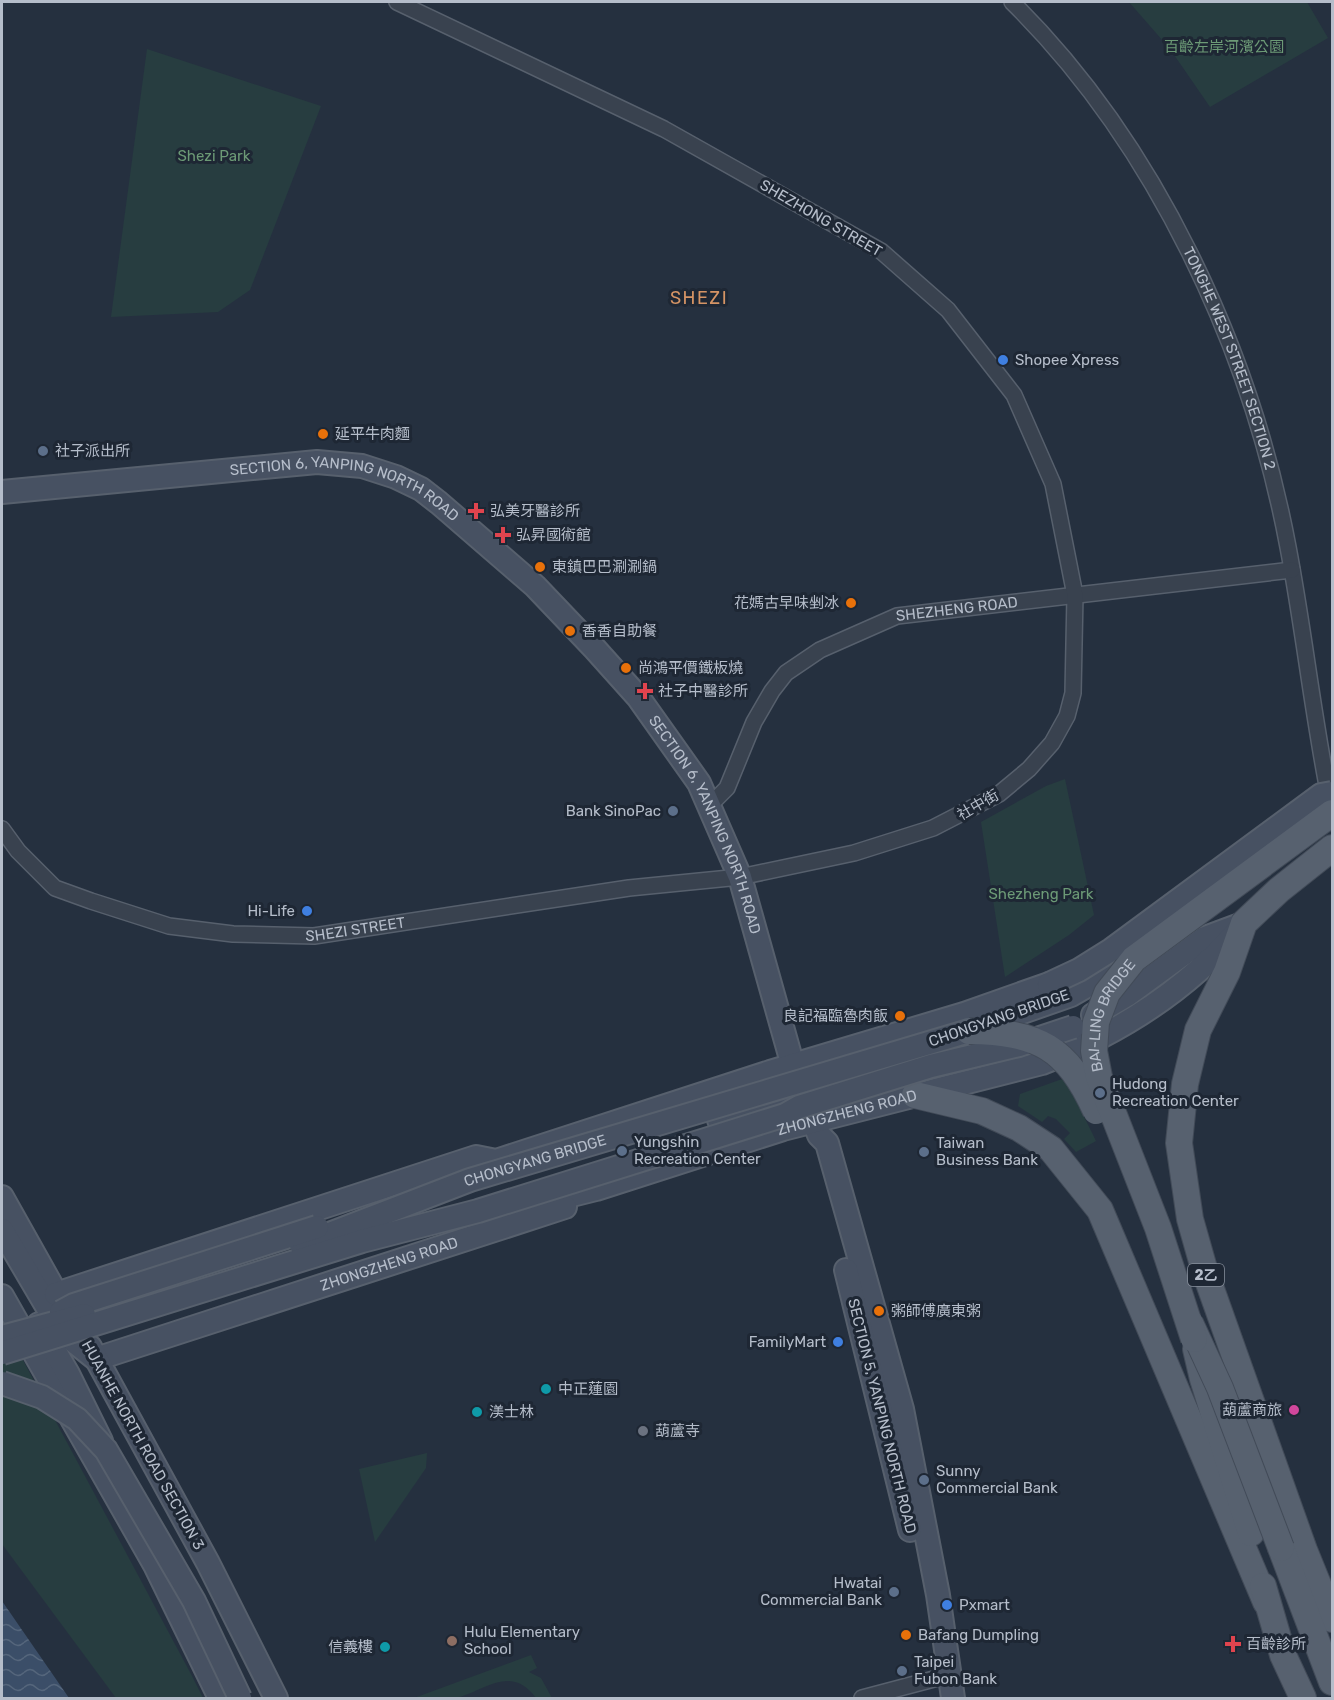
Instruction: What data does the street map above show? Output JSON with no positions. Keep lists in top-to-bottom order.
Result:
{
  "streets": {
    "main road": [
      "SECTION 6, YANPING NORTH ROAD",
      "BAI-LING BRIDGE",
      "CHONGYANG BRIDGE",
      "ZHONGZHENG ROAD",
      "2乙",
      "SECTION 5, YANPING NORTH ROAD",
      "HUANHE NORTH ROAD SECTION 3"
    ],
    "street": [
      "SHEZHONG STREET",
      "TONGHE WEST STREET SECTION 2",
      "SHEZHENG ROAD",
      "社中街",
      "SHEZI STREET"
    ]
  },
  "crossings": [
    ["SHEZHONG STREET", "SHEZHENG ROAD"],
    ["SHEZHONG STREET", "社中街"],
    ["TONGHE WEST STREET SECTION 2", "SHEZHENG ROAD"],
    ["TONGHE WEST STREET SECTION 2", "BAI-LING BRIDGE"],
    ["SECTION 6, YANPING NORTH ROAD", "SHEZHENG ROAD"],
    ["SECTION 6, YANPING NORTH ROAD", "社中街"],
    ["SECTION 6, YANPING NORTH ROAD", "SHEZI STREET"],
    ["SECTION 6, YANPING NORTH ROAD", "SECTION 5, YANPING NORTH ROAD"],
    ["SHEZHENG ROAD", "社中街"],
    ["社中街", "SHEZI STREET"],
    ["BAI-LING BRIDGE", "CHONGYANG BRIDGE"],
    ["BAI-LING BRIDGE", "2乙"],
    ["CHONGYANG BRIDGE", "ZHONGZHENG ROAD"],
    ["CHONGYANG BRIDGE", "2乙"],
    ["CHONGYANG BRIDGE", "SECTION 5, YANPING NORTH ROAD"],
    ["ZHONGZHENG ROAD", "2乙"],
    ["ZHONGZHENG ROAD", "SECTION 5, YANPING NORTH ROAD"],
    ["ZHONGZHENG ROAD", "HUANHE NORTH ROAD SECTION 3"]
  ],
  "districts": ["SHEZI"],
  "parks": ["百齡左岸河濱公園", "Shezi Park", "Shezheng Park"],
  "places": {
    "other": [
      "Shopee Xpress",
      "延平牛肉麵",
      "社子派出所",
      "東鎮巴巴涮涮鍋",
      "花媽古早味剉冰",
      "香香自助餐",
      "尚鴻平價鐵板燒",
      "Bank SinoPac",
      "Hi-Life",
      "良記福臨魯肉飯",
      "Hudong Recreation Center",
      "Yungshin Recreation Center",
      "Taiwan Business Bank",
      "粥師傅廣東粥",
      "FamilyMart",
      "中正蓮園",
      "葫蘆商旅",
      "渼士林",
      "葫蘆寺",
      "Sunny Commercial Bank",
      "Hwatai Commercial Bank",
      "Pxmart",
      "Bafang Dumpling",
      "Hulu Elementary School",
      "信義樓",
      "Taipei Fubon Bank"
    ],
    "health": [
      "弘美牙醫診所",
      "弘昇國術館",
      "社子中醫診所",
      "百齡診所"
    ]
  }
}
